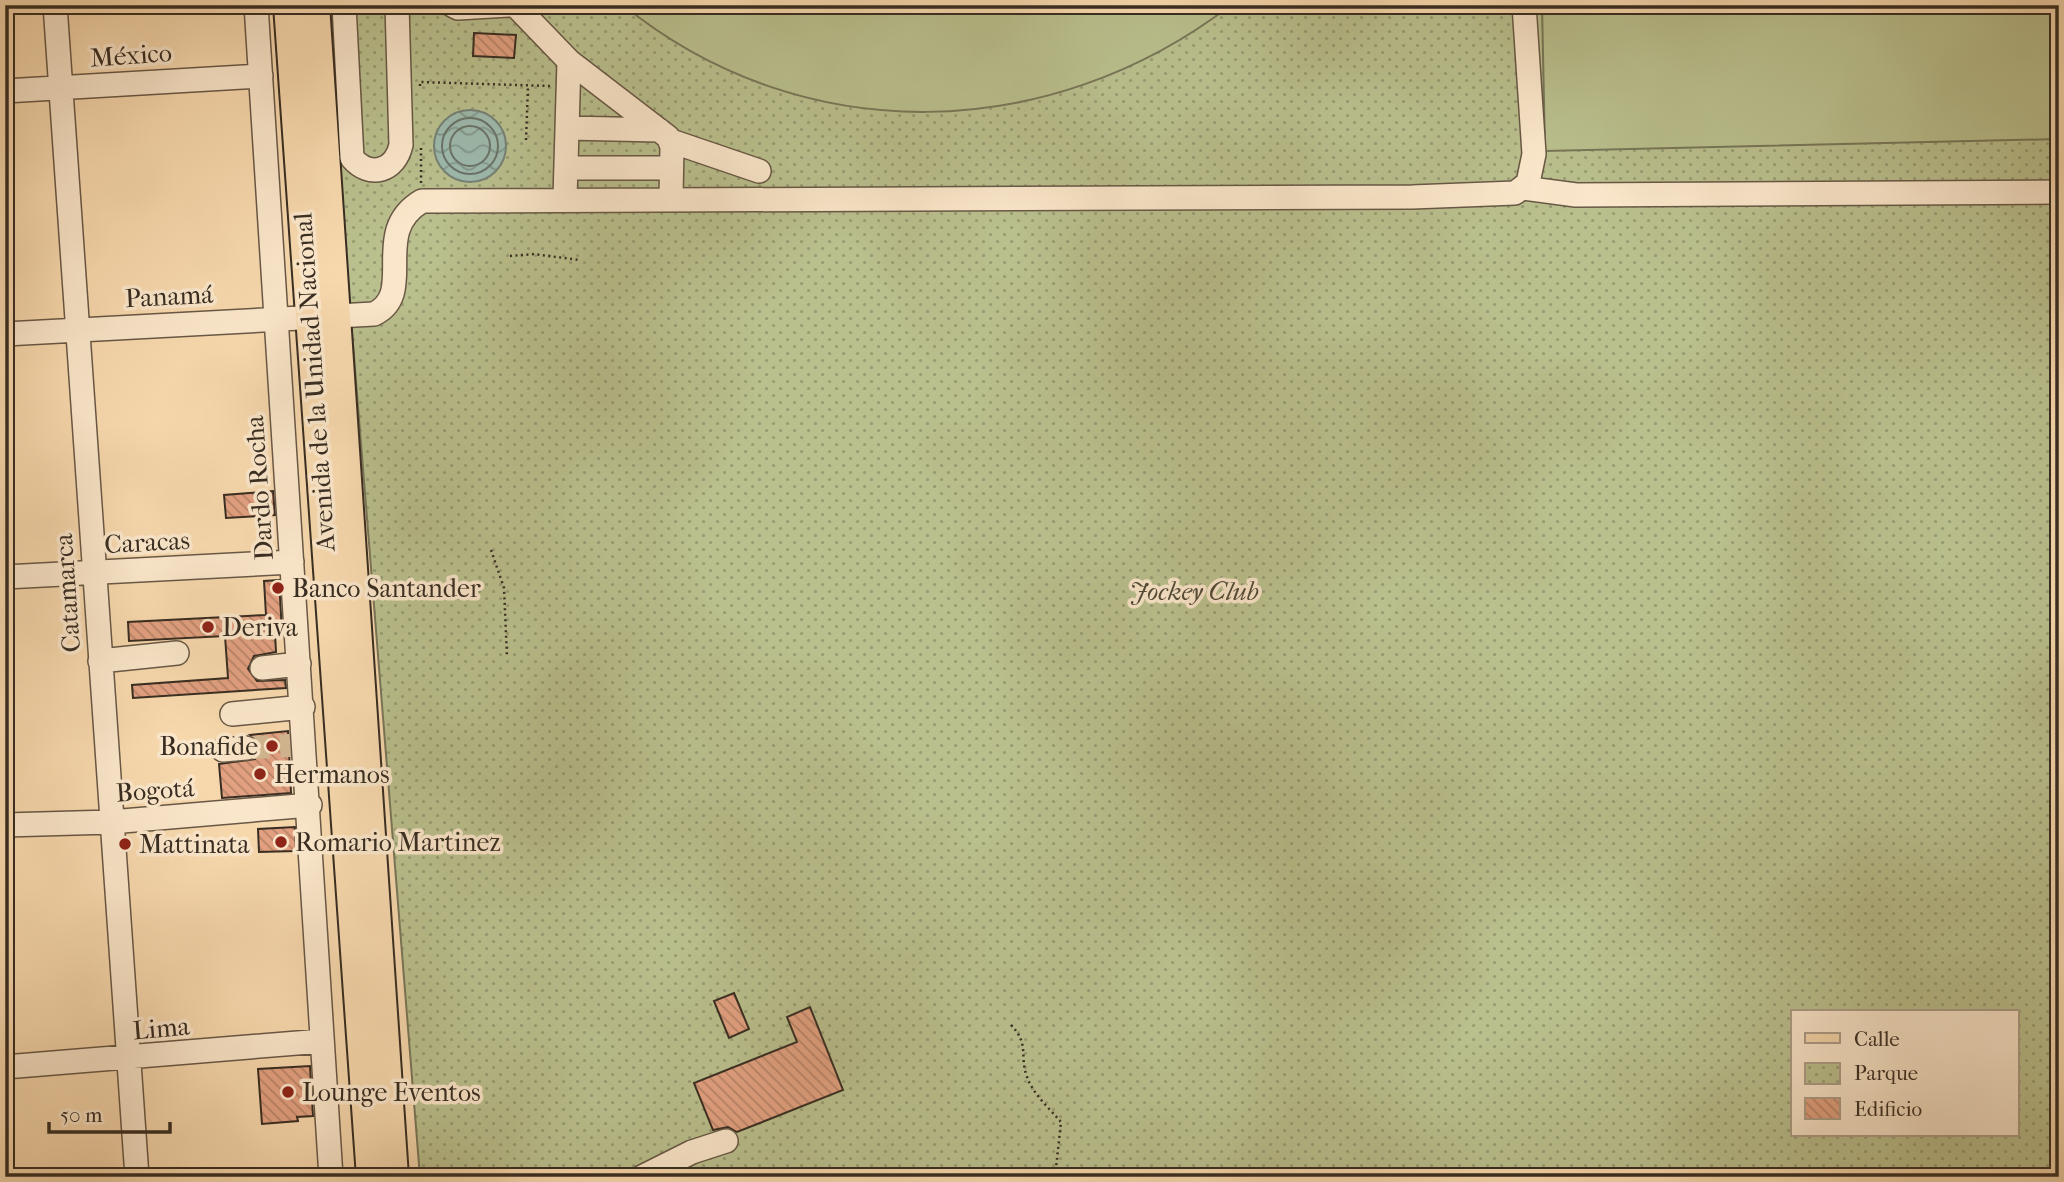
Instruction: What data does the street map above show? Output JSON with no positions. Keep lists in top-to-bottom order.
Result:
{
  "streets": {
    "main road": ["Avenida de la Unidad Nacional"],
    "street": [
      "México",
      "Panamá",
      "Dardo Rocha",
      "Caracas",
      "Catamarca",
      "Bogotá",
      "Lima"
    ]
  },
  "crossings": [
    ["México", "Dardo Rocha"],
    ["México", "Catamarca"],
    ["Panamá", "Avenida de la Unidad Nacional"],
    ["Panamá", "Dardo Rocha"],
    ["Panamá", "Catamarca"],
    ["Dardo Rocha", "Caracas"],
    ["Dardo Rocha", "Bogotá"],
    ["Dardo Rocha", "Lima"],
    ["Caracas", "Catamarca"],
    ["Catamarca", "Bogotá"],
    ["Catamarca", "Lima"]
  ],
  "parks": ["Jockey Club"],
  "places": [
    "Banco Santander",
    "Deriva",
    "Bonafide",
    "Hermanos",
    "Romario Martinez",
    "Mattinata",
    "Lounge Eventos"
  ],
  "legend": ["Calle", "Parque", "Edificio"],
  "scale_bar": "50 m"
}
